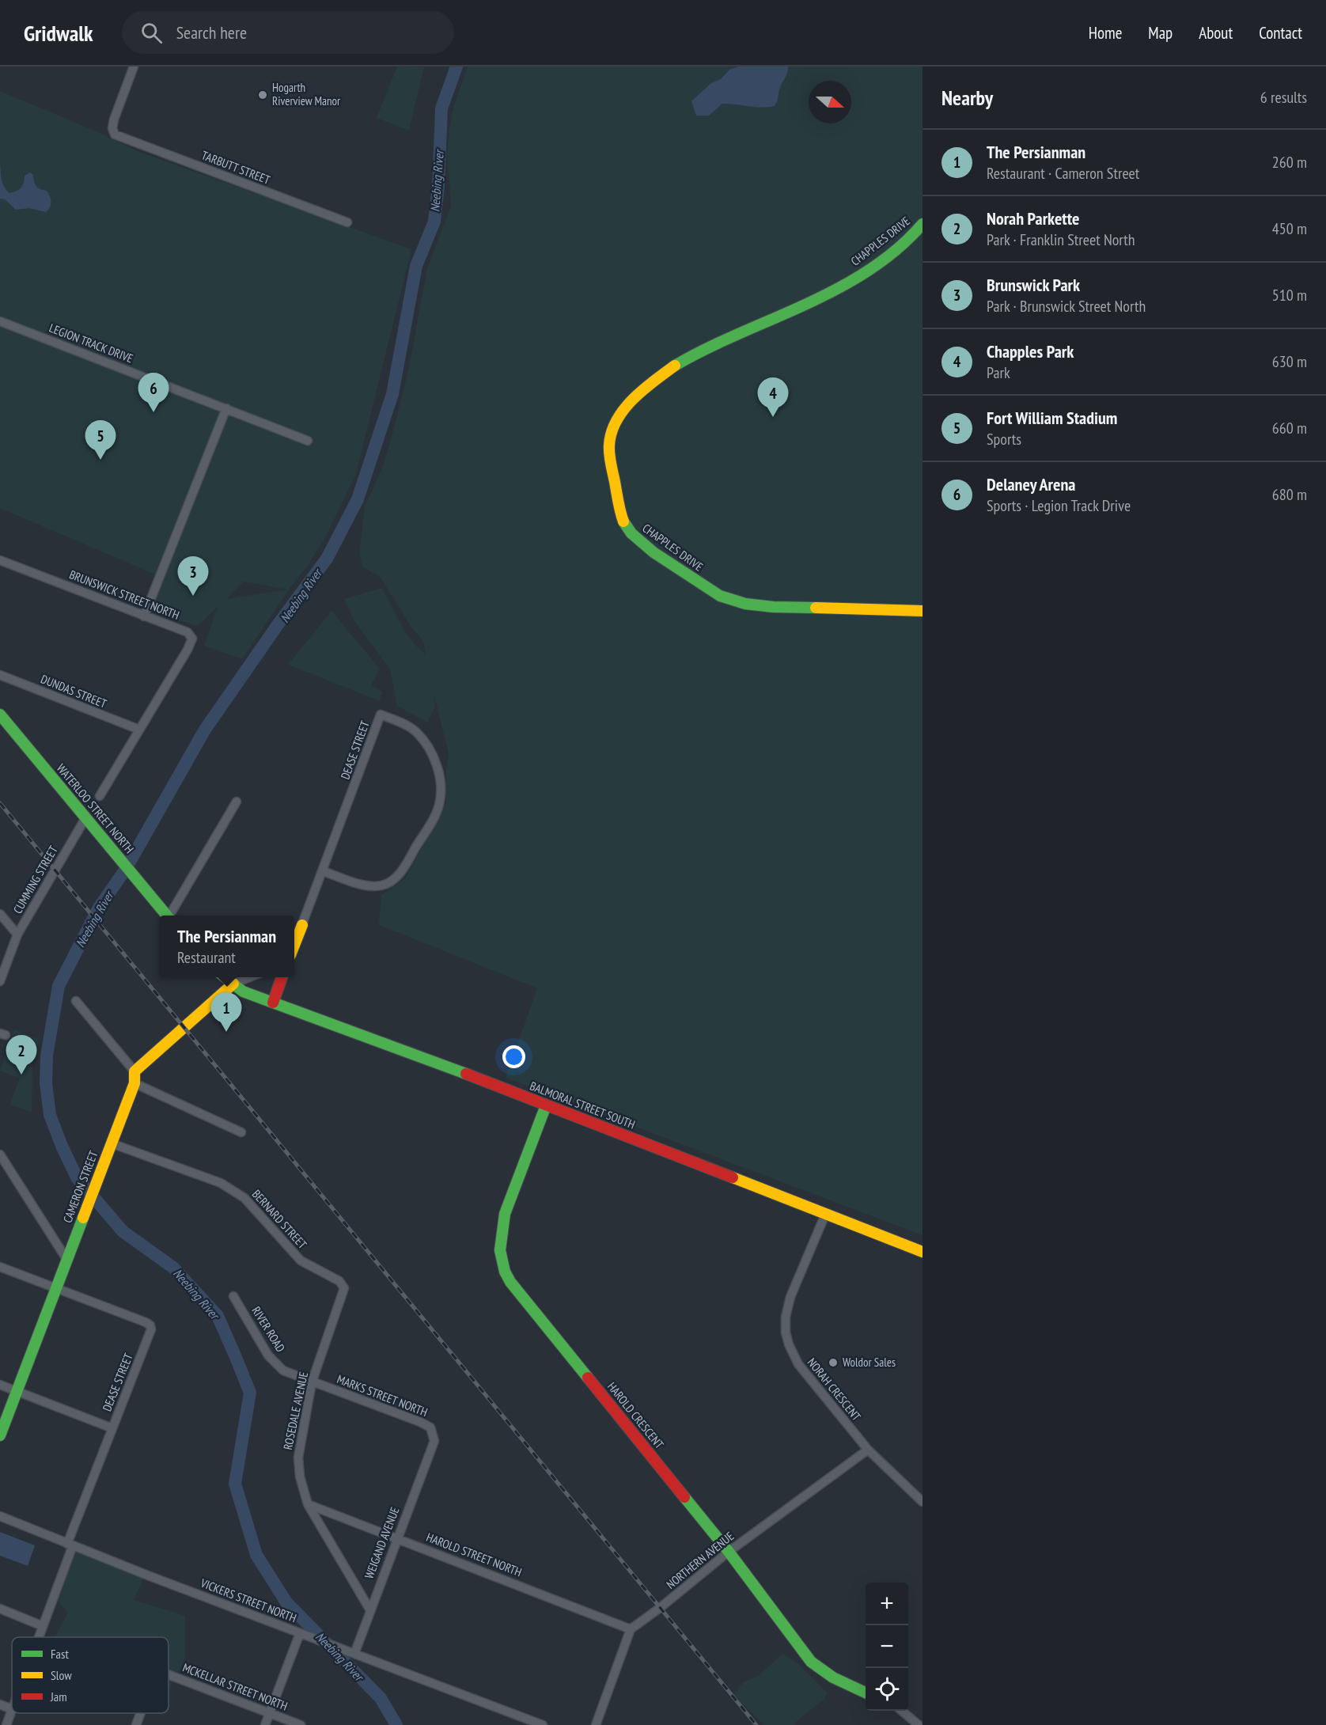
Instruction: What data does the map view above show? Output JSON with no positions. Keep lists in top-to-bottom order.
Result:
{
  "streets": {
    "street": [
      "TARBUTT STREET",
      "CHAPPLES DRIVE",
      "LEGION TRACK DRIVE",
      "BRUNSWICK STREET NORTH",
      "DUNDAS STREET",
      "DEASE STREET",
      "WATERLOO STREET NORTH",
      "CUMMING STREET",
      "BALMORAL STREET SOUTH",
      "CAMERON STREET",
      "BERNARD STREET",
      "RIVER ROAD",
      "NORAH CRESCENT",
      "MARKS STREET NORTH",
      "ROSEDALE AVENUE",
      "HAROLD CRESCENT",
      "WEIGAND AVENUE",
      "HAROLD STREET NORTH",
      "NORTHERN AVENUE",
      "VICKERS STREET NORTH",
      "MCKELLAR STREET NORTH"
    ]
  },
  "crossings": [
    ["BRUNSWICK STREET NORTH", "DUNDAS STREET"],
    ["DEASE STREET", "CAMERON STREET"],
    ["DEASE STREET", "VICKERS STREET NORTH"],
    ["WATERLOO STREET NORTH", "CUMMING STREET"],
    ["BALMORAL STREET SOUTH", "NORAH CRESCENT"],
    ["BALMORAL STREET SOUTH", "HAROLD CRESCENT"],
    ["CAMERON STREET", "BERNARD STREET"],
    ["BERNARD STREET", "ROSEDALE AVENUE"],
    ["RIVER ROAD", "MARKS STREET NORTH"],
    ["RIVER ROAD", "ROSEDALE AVENUE"],
    ["NORAH CRESCENT", "NORTHERN AVENUE"],
    ["MARKS STREET NORTH", "ROSEDALE AVENUE"],
    ["MARKS STREET NORTH", "WEIGAND AVENUE"],
    ["ROSEDALE AVENUE", "WEIGAND AVENUE"],
    ["ROSEDALE AVENUE", "HAROLD STREET NORTH"],
    ["HAROLD CRESCENT", "NORTHERN AVENUE"],
    ["WEIGAND AVENUE", "HAROLD STREET NORTH"],
    ["WEIGAND AVENUE", "VICKERS STREET NORTH"],
    ["HAROLD STREET NORTH", "NORTHERN AVENUE"]
  ],
  "water": ["Neebing River"],
  "places": ["Hogarth Riverview Manor", "Woldor Sales"],
  "legend": ["Fast", "Slow", "Jam"],
  "north": "right",
  "page": {
    "header": "Gridwalk",
    "search": "Search here",
    "nav": [
      "Home",
      "Map",
      "About",
      "Contact"
    ],
    "heading": ["Nearby", "6 results"],
    "list": [
      {
        "mark": "1",
        "name": "The Persianman",
        "note": "Restaurant · Cameron Street",
        "value": "260 m"
      },
      {
        "mark": "2",
        "name": "Norah Parkette",
        "note": "Park · Franklin Street North",
        "value": "450 m"
      },
      {
        "mark": "3",
        "name": "Brunswick Park",
        "note": "Park · Brunswick Street North",
        "value": "510 m"
      },
      {
        "mark": "4",
        "name": "Chapples Park",
        "note": "Park",
        "value": "630 m"
      },
      {
        "mark": "5",
        "name": "Fort William Stadium",
        "note": "Sports",
        "value": "660 m"
      },
      {
        "mark": "6",
        "name": "Delaney Arena",
        "note": "Sports · Legion Track Drive",
        "value": "680 m"
      }
    ],
    "pins": [
      "6",
      "4",
      "5",
      "3",
      "1",
      "2"
    ],
    "popup": ["The Persianman", "Restaurant"],
    "map_buttons": ["+", "−"]
  }
}
